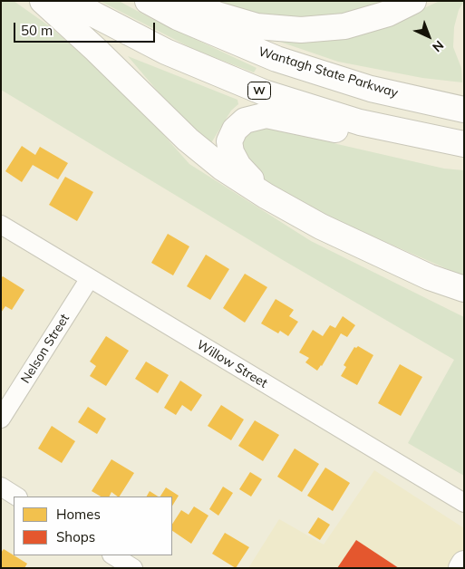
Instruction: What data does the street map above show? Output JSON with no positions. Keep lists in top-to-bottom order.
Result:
{
  "streets": {
    "main road": ["Wantagh State Parkway", "W"],
    "street": ["Nelson Street", "Willow Street"]
  },
  "crossings": [
    ["Nelson Street", "Willow Street"]
  ],
  "legend": ["Homes", "Shops"],
  "scale_bar": "50 m",
  "north": "bottom right"
}
